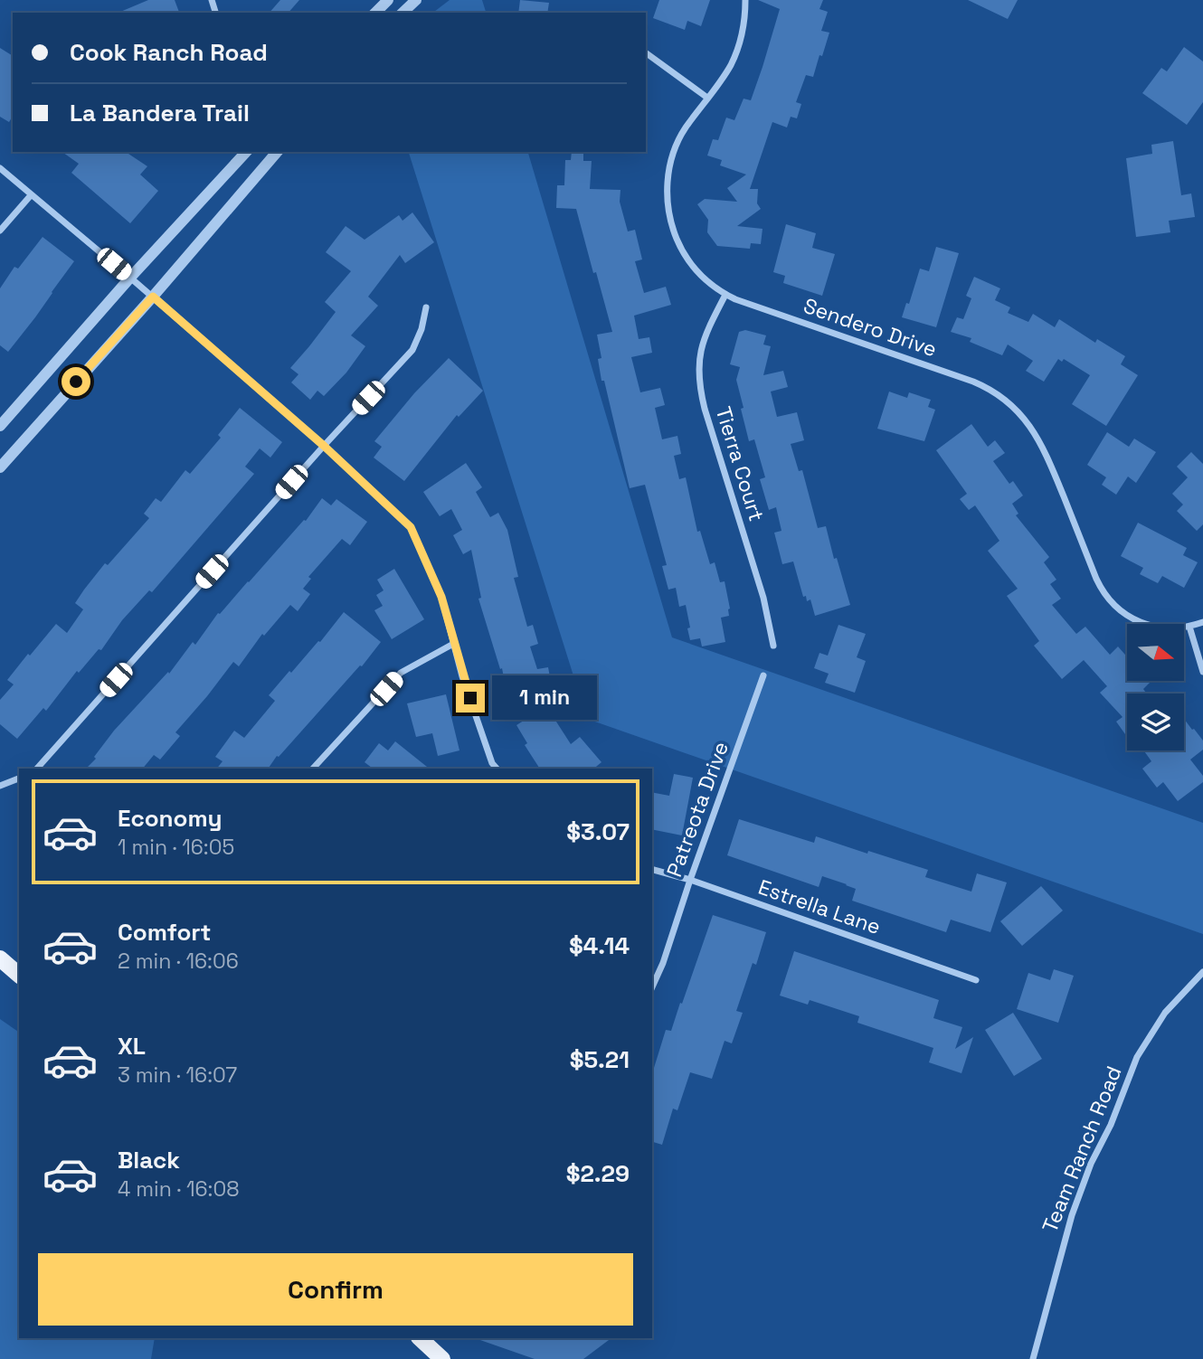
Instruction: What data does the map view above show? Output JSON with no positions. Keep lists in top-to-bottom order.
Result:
{
  "streets": {
    "street": [
      "Sendero Drive",
      "Tierra Court",
      "Patreota Drive",
      "Estrella Lane",
      "Team Ranch Road"
    ]
  },
  "crossings": [
    ["Sendero Drive", "Tierra Court"],
    ["Patreota Drive", "Estrella Lane"]
  ],
  "north": "right",
  "page": {
    "banner": ["Cook Ranch Road", "La Bandera Trail"],
    "bubble": "1 min",
    "list": [
      {
        "name": "Economy",
        "note": "1 min · 16:05",
        "value": "$3.07"
      },
      {
        "name": "Comfort",
        "note": "2 min · 16:06",
        "value": "$4.14"
      },
      {
        "name": "XL",
        "note": "3 min · 16:07",
        "value": "$5.21"
      },
      {
        "name": "Black",
        "note": "4 min · 16:08",
        "value": "$2.29"
      }
    ],
    "buttons": "Confirm"
  }
}
